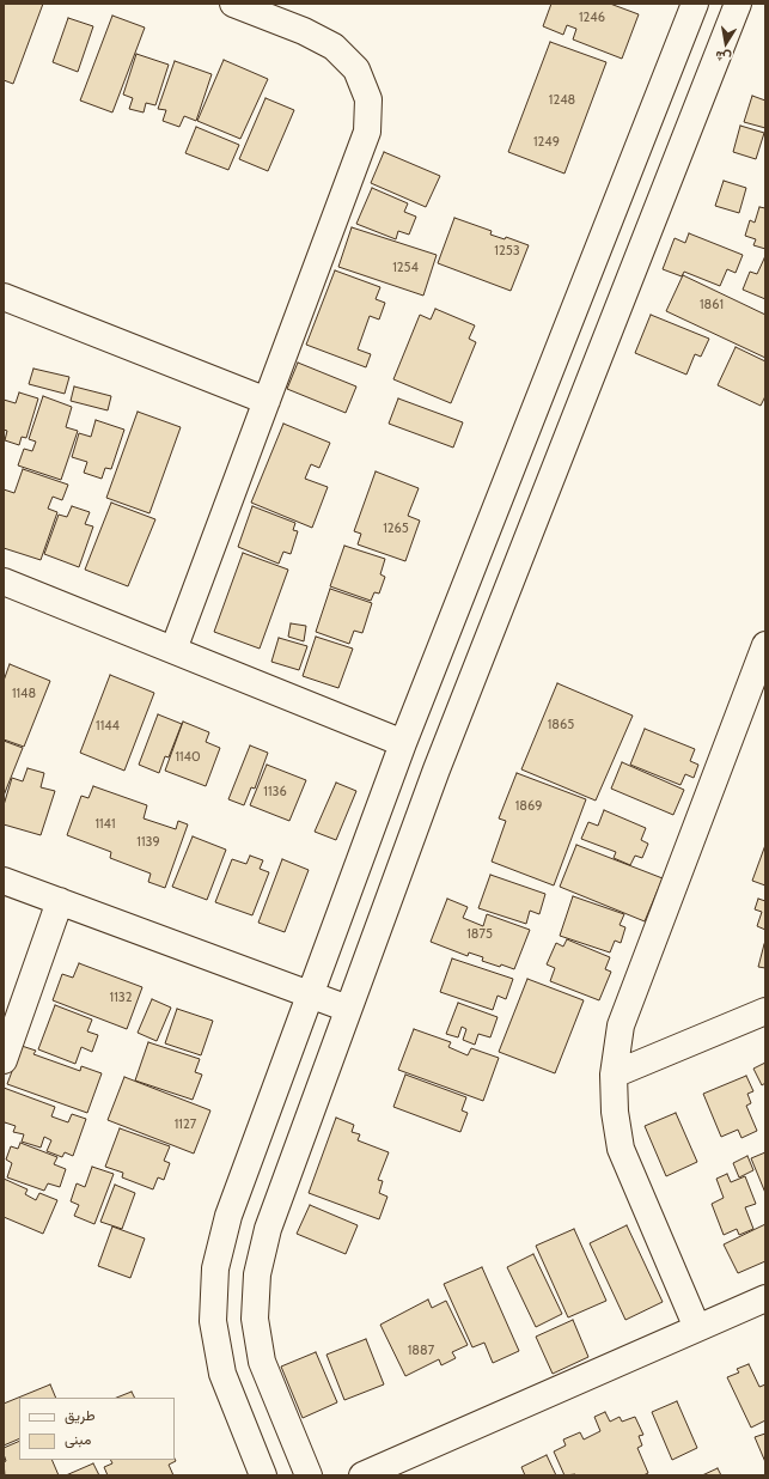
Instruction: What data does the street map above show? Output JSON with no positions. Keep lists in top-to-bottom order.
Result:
{
  "house_numbers": [
    "1246",
    "1248",
    "1249",
    "1253",
    "1254",
    "1861",
    "1265",
    "1148",
    "1865",
    "1144",
    "1140",
    "1136",
    "1869",
    "1141",
    "1139",
    "1875",
    "1132",
    "1127",
    "1887"
  ],
  "legend": ["طريق", "مبنى"],
  "north": "bottom"
}
